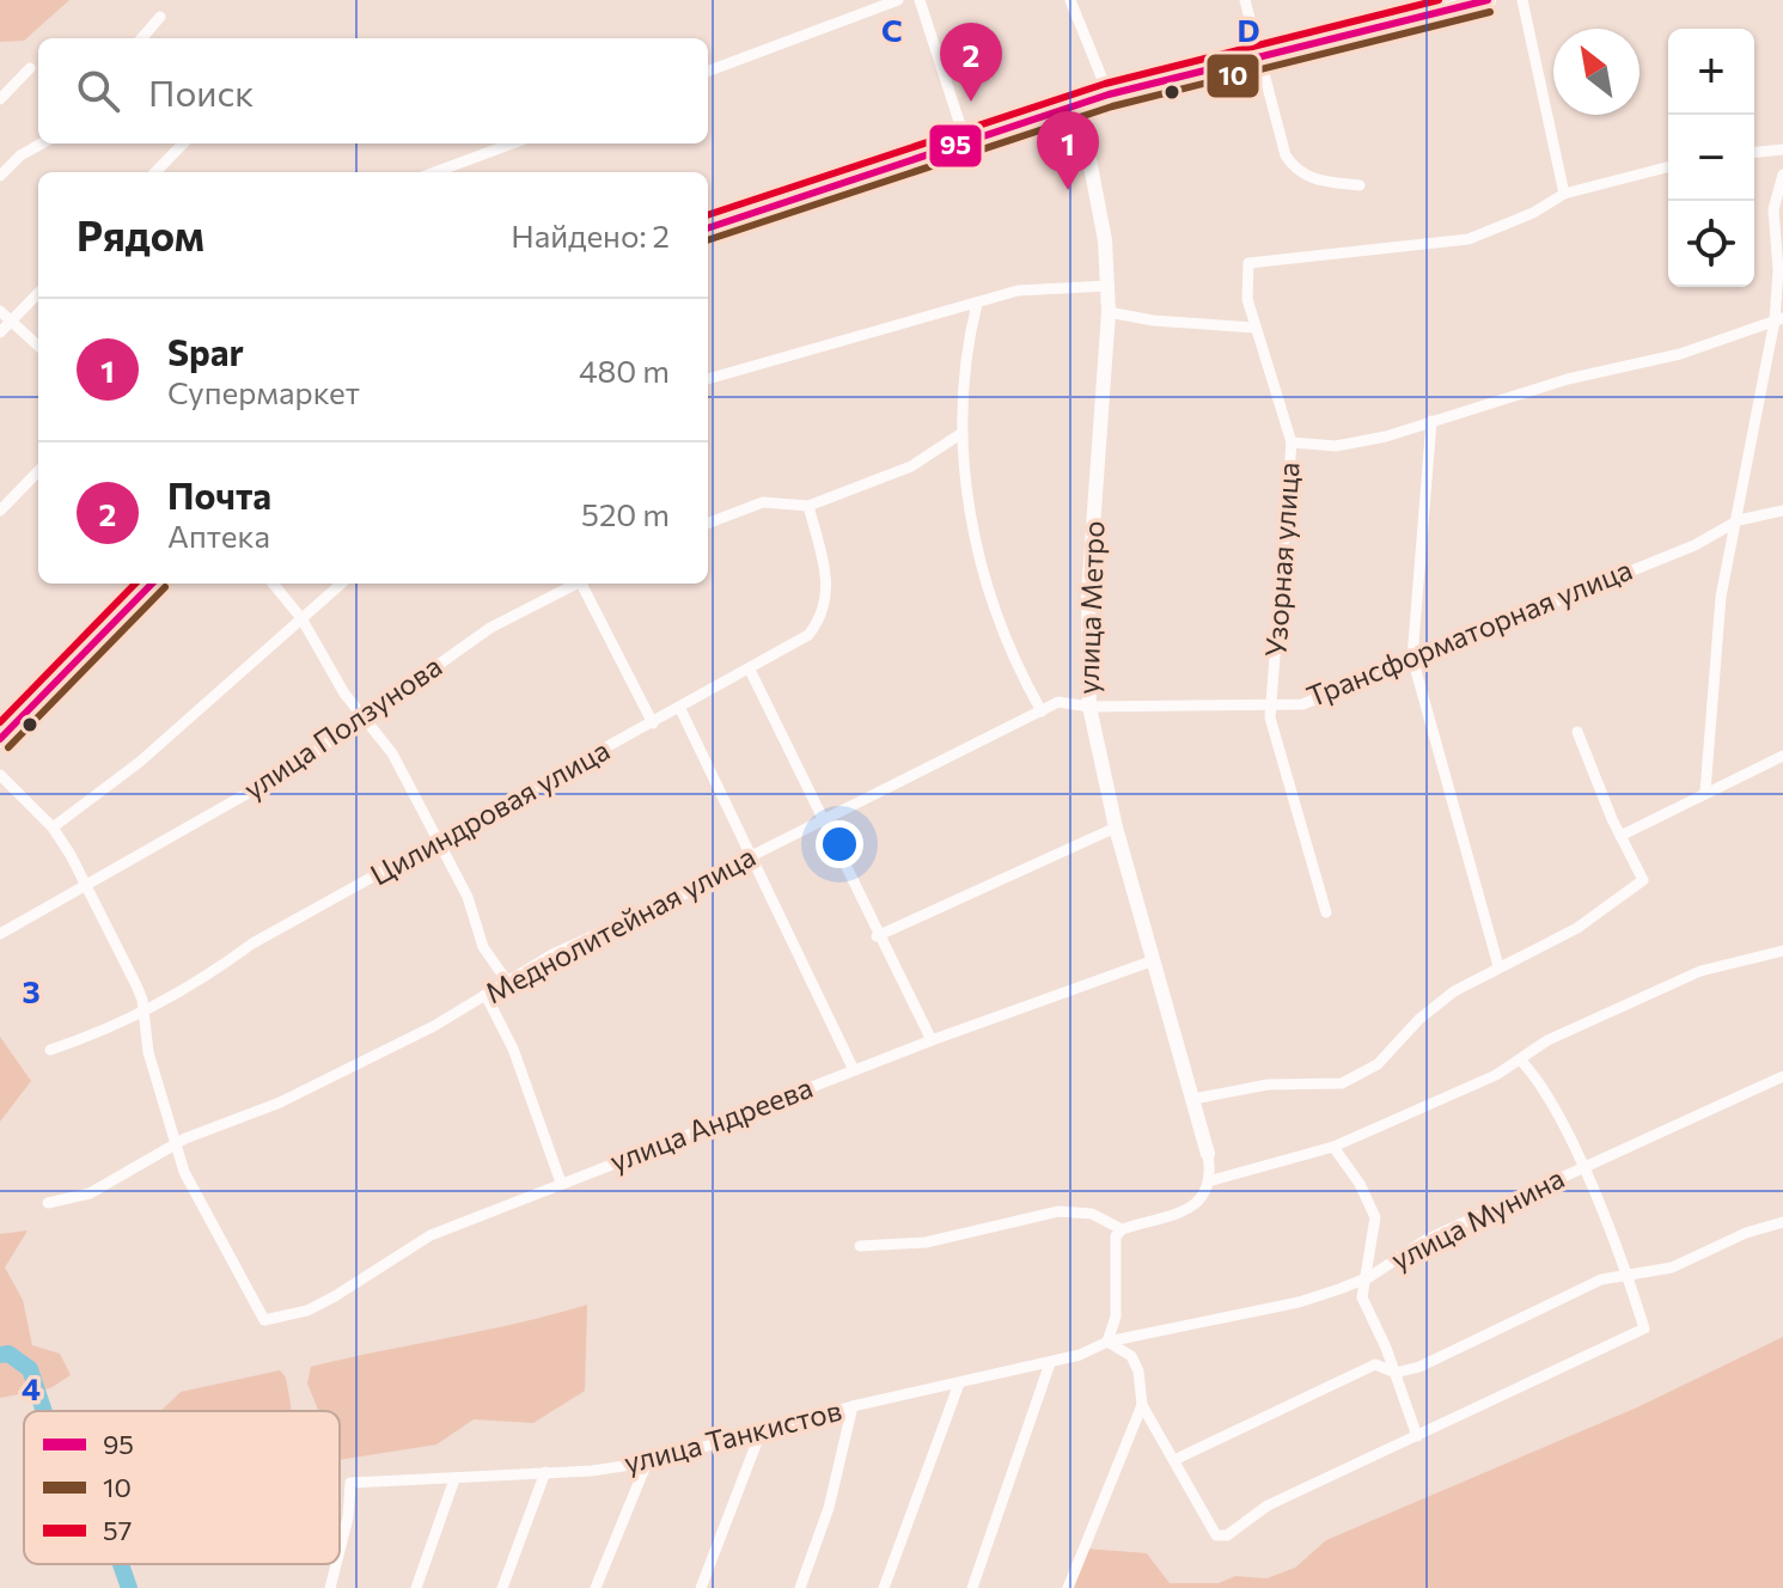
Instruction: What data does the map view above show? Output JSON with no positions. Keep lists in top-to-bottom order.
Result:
{
  "streets": {
    "street": [
      "Узорная улица",
      "улица Метро",
      "Трансформаторная улица",
      "улица Ползунова",
      "Цилиндровая улица",
      "Меднолитейная улица",
      "улица Андреева",
      "улица Мунина",
      "улица Танкистов"
    ]
  },
  "crossings": [
    ["Узорная улица", "Трансформаторная улица"],
    ["улица Метро", "Трансформаторная улица"],
    ["улица Метро", "Меднолитейная улица"],
    ["улица Метро", "улица Андреева"],
    ["Трансформаторная улица", "Меднолитейная улица"],
    ["Меднолитейная улица", "улица Андреева"],
    ["улица Мунина", "улица Танкистов"]
  ],
  "lines": ["transit line 95", "transit line 57", "transit line 10"],
  "legend": ["95", "10", "57"],
  "north": "top left",
  "page": {
    "pins": ["2", "1"],
    "map_buttons": ["+", "−"],
    "search": "Поиск",
    "heading": ["Рядом", "Найдено: 2"],
    "list": [
      {
        "mark": "1",
        "name": "Spar",
        "note": "Супермаркет",
        "value": "480 m"
      },
      {
        "mark": "2",
        "name": "Почта",
        "note": "Аптека",
        "value": "520 m"
      }
    ]
  },
  "grid": {
    "columns": ["C", "D"],
    "rows": ["3", "4"]
  }
}
